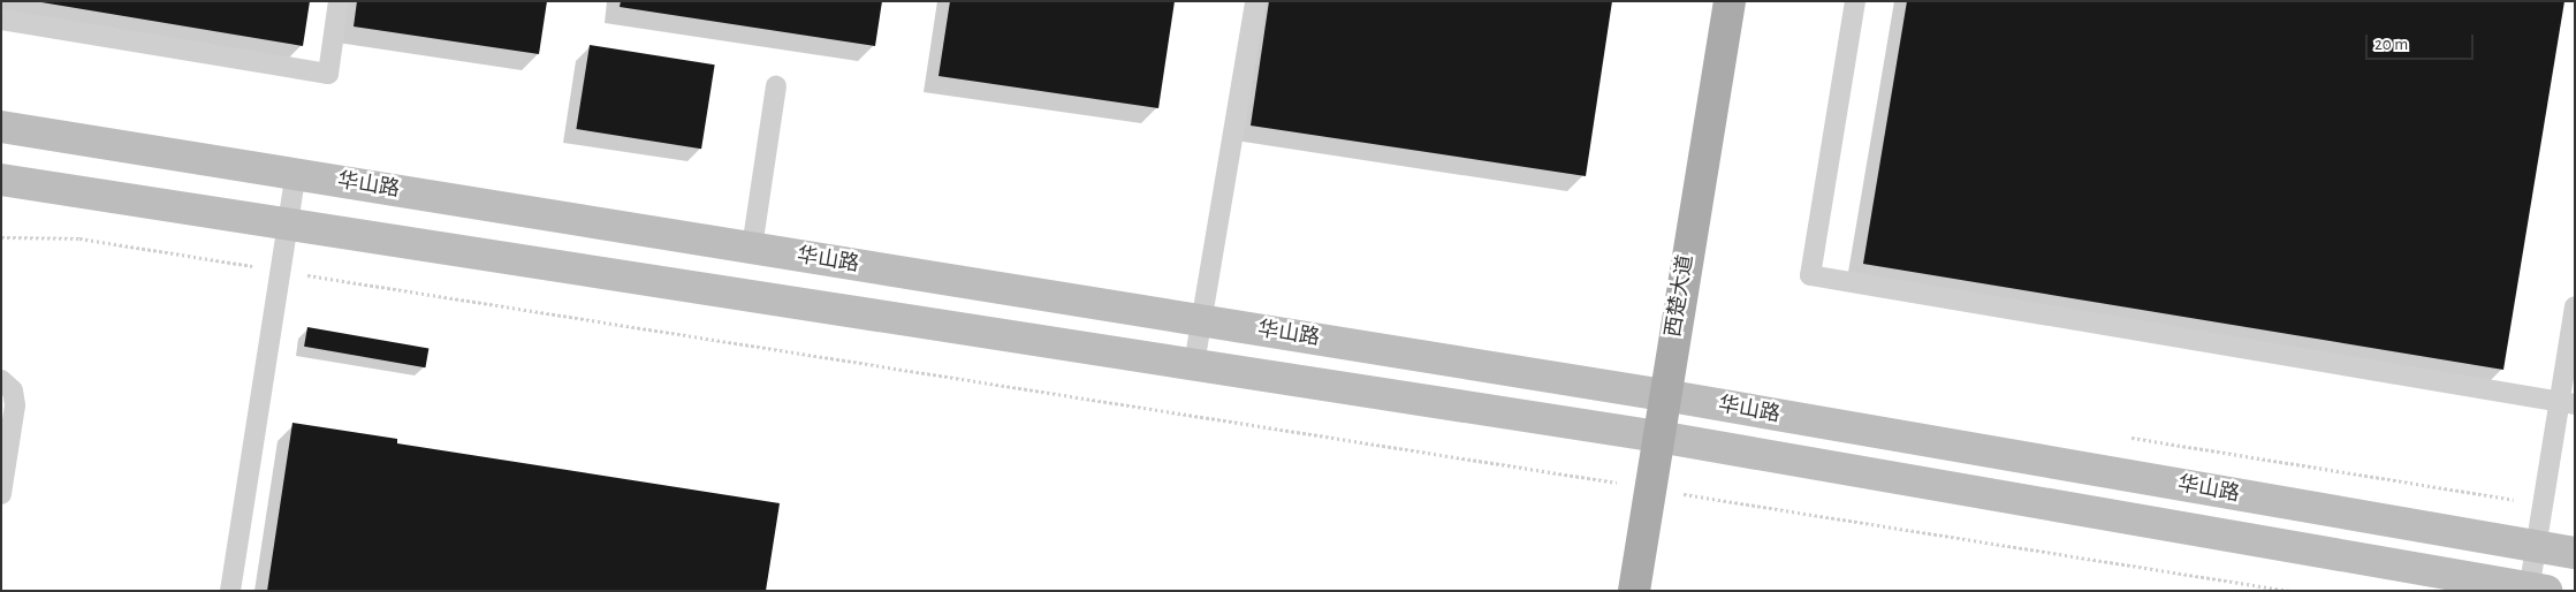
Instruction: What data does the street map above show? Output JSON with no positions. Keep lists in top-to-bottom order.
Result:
{
  "streets": {
    "main road": ["西楚大道"],
    "street": ["华山路"]
  },
  "crossings": [
    ["华山路", "西楚大道"]
  ],
  "scale_bar": "20 m"
}
